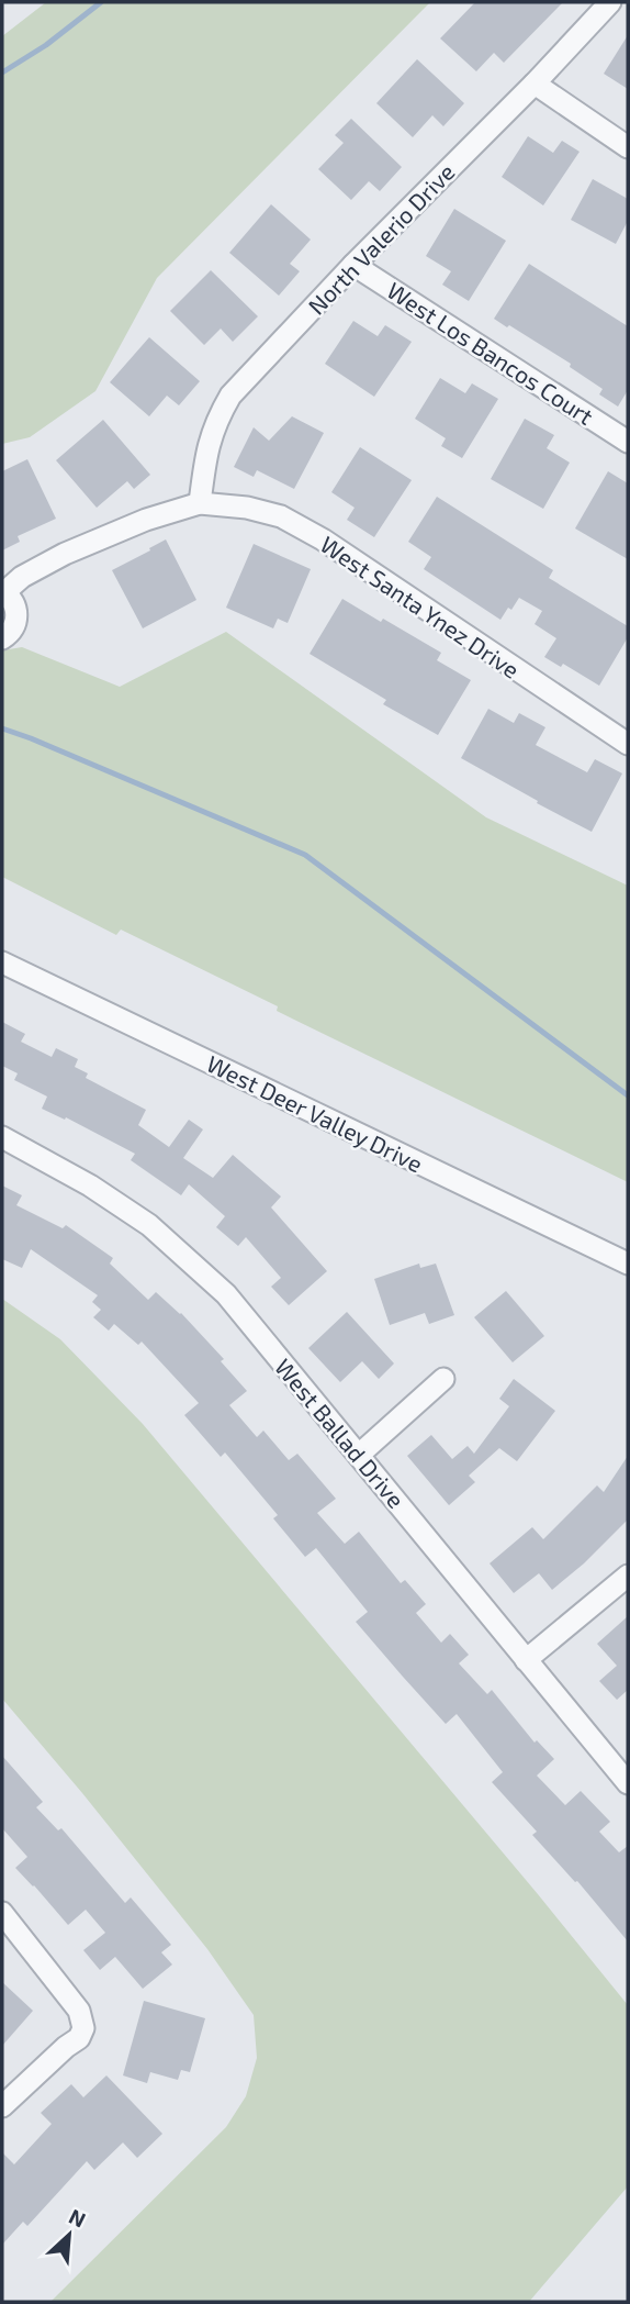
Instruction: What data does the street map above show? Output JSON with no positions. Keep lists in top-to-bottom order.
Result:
{
  "streets": {
    "street": [
      "North Valerio Drive",
      "West Los Bancos Court",
      "West Santa Ynez Drive",
      "West Deer Valley Drive",
      "West Ballad Drive"
    ]
  },
  "crossings": [
    ["North Valerio Drive", "West Los Bancos Court"],
    ["North Valerio Drive", "West Santa Ynez Drive"]
  ],
  "north": "top right"
}
